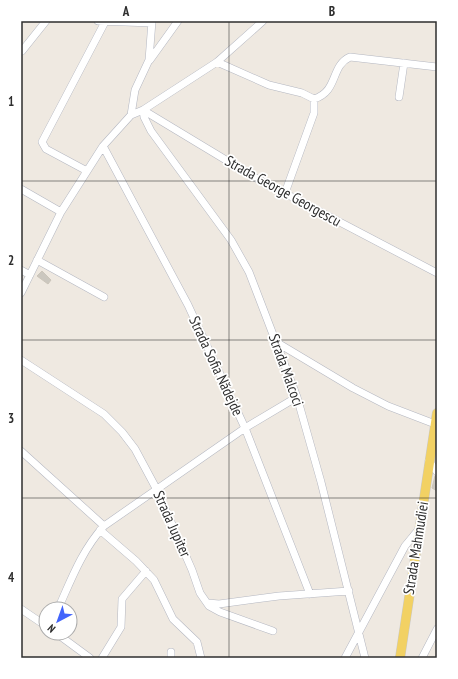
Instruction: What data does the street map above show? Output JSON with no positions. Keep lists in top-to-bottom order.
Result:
{
  "streets": {
    "main road": ["Strada Mahmudiei"],
    "street": [
      "Strada George Georgescu",
      "Strada Sofia Nădejde",
      "Strada Malcoci",
      "Strada Jupiter"
    ]
  },
  "crossings": [
    ["Strada George Georgescu", "Strada Malcoci"]
  ],
  "north": "bottom left",
  "grid": {
    "columns": ["A", "B"],
    "rows": [
      "1",
      "2",
      "3",
      "4"
    ]
  }
}
